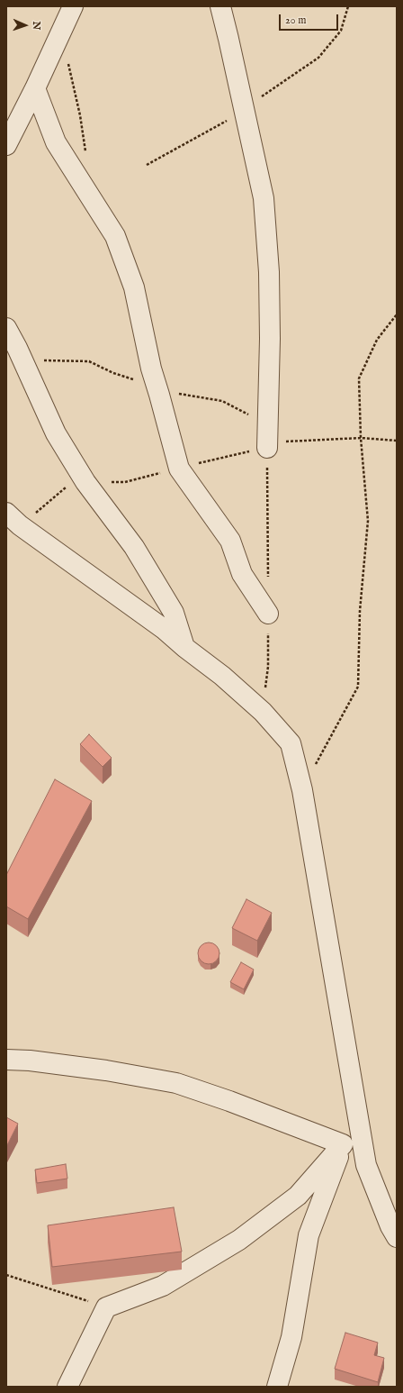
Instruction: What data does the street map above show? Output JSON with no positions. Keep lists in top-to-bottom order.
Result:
{
  "scale_bar": "20 m",
  "north": "right"
}
